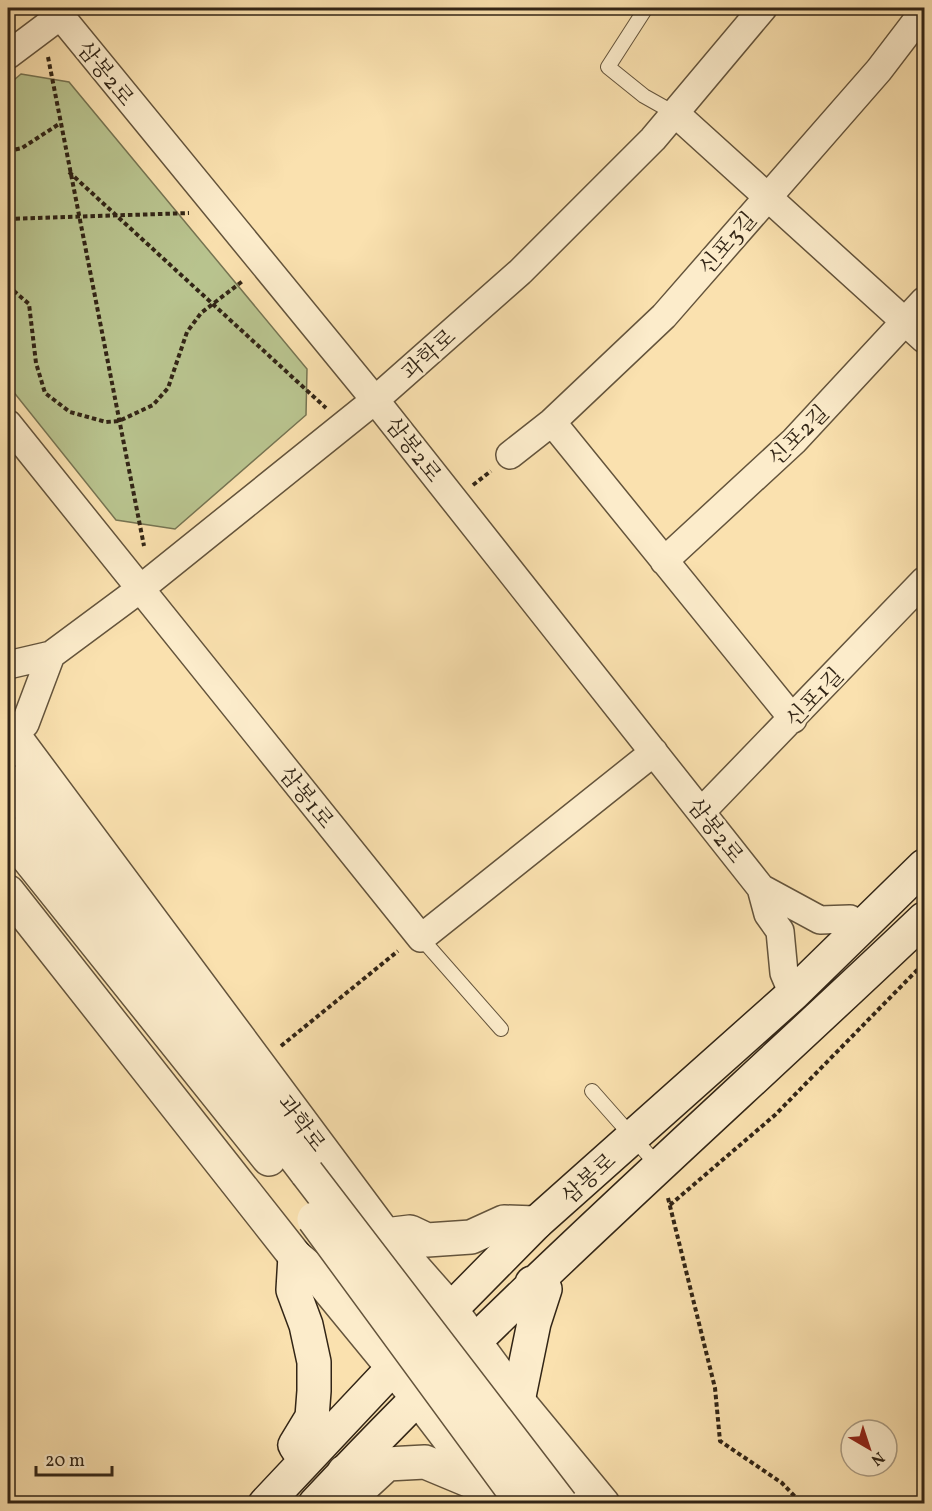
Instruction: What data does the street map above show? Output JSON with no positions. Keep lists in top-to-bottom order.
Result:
{
  "streets": {
    "street": [
      "삼봉2로",
      "신포3길",
      "과학로",
      "신포2길",
      "신포1길",
      "삼봉1로",
      "삼봉로"
    ]
  },
  "crossings": [
    ["삼봉2로", "과학로"],
    ["삼봉2로", "신포1길"],
    ["삼봉2로", "삼봉로"],
    ["과학로", "삼봉1로"],
    ["과학로", "삼봉로"]
  ],
  "scale_bar": "20 m",
  "north": "bottom right"
}
